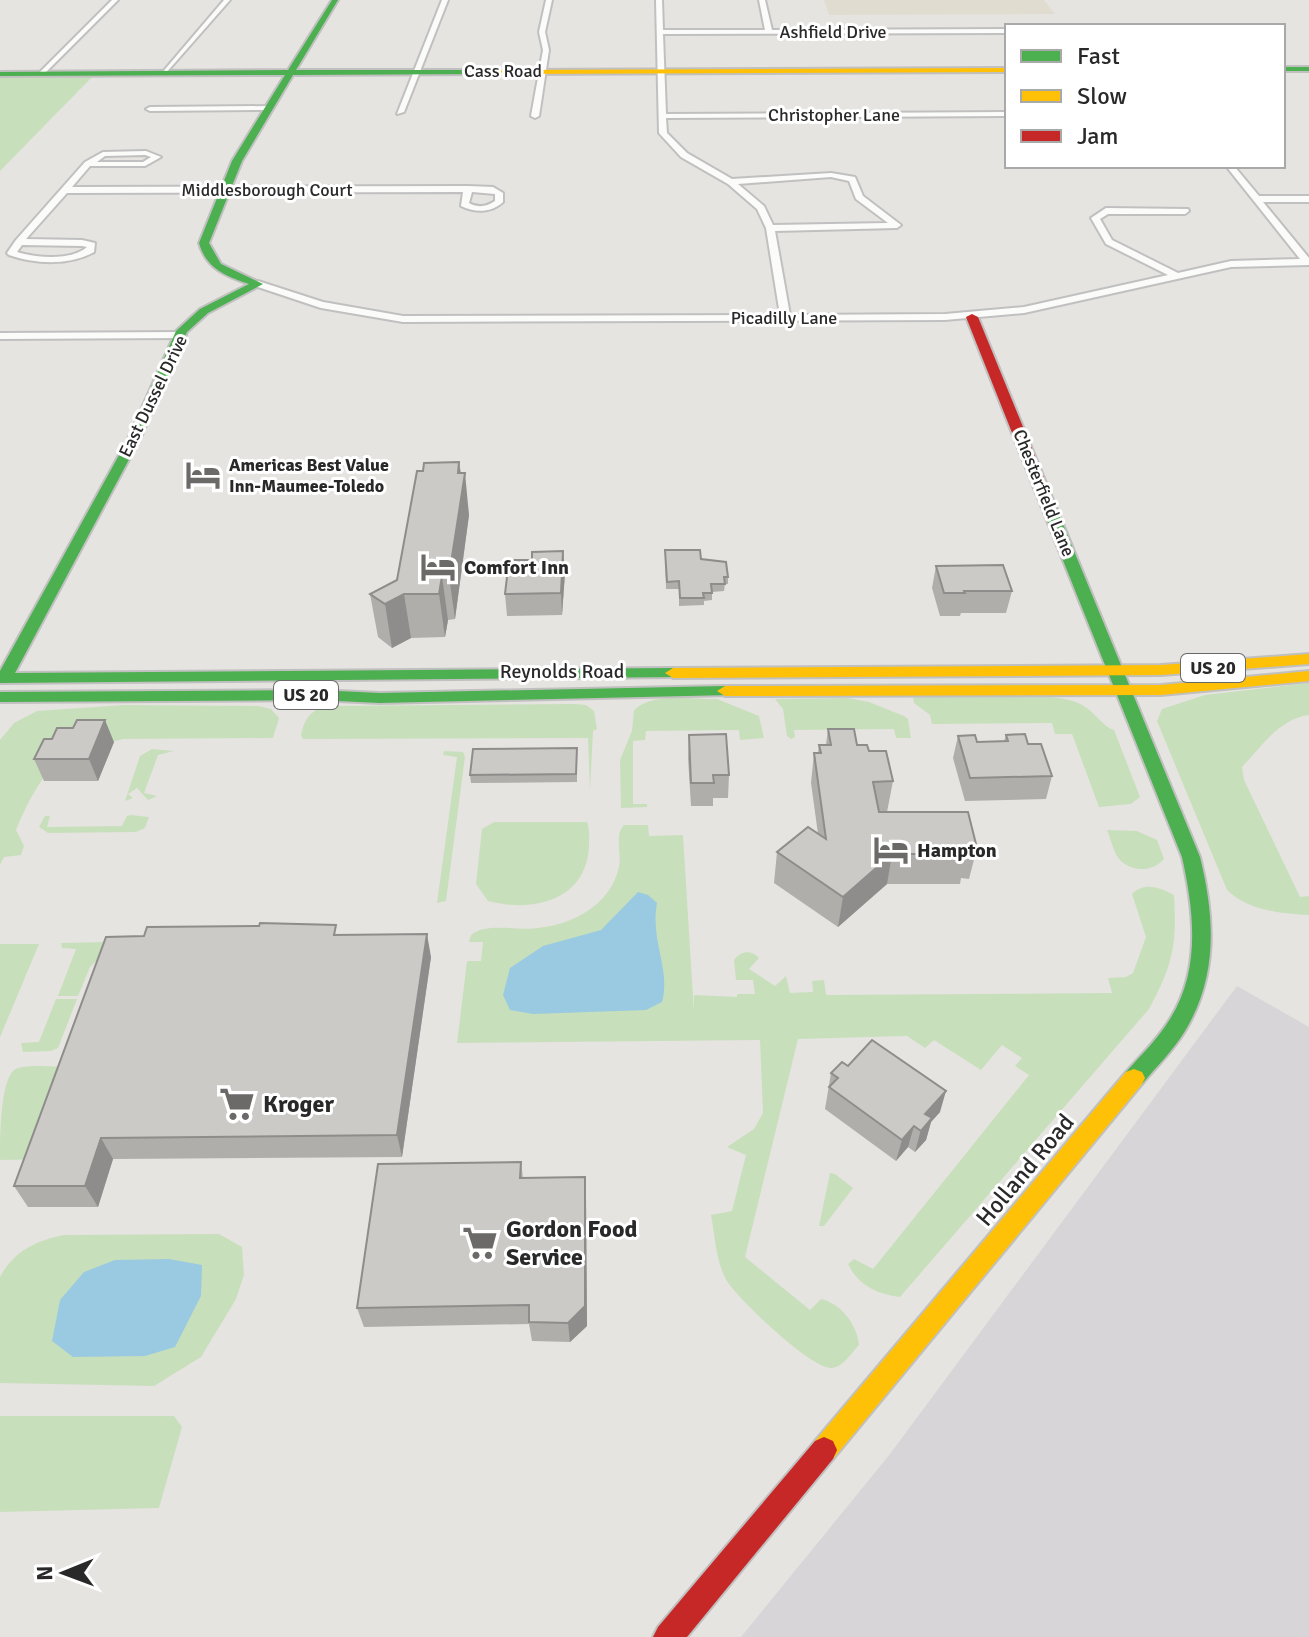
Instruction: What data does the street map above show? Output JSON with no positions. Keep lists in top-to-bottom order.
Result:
{
  "streets": {
    "street": [
      "Ashfield Drive",
      "Cass Road",
      "Christopher Lane",
      "Middlesborough Court",
      "Picadilly Lane",
      "East Dussel Drive",
      "Chesterfield Lane",
      "US 20",
      "Reynolds Road",
      "Holland Road"
    ]
  },
  "crossings": [
    ["Picadilly Lane", "East Dussel Drive"],
    ["Picadilly Lane", "Chesterfield Lane"],
    ["East Dussel Drive", "Reynolds Road"],
    ["Chesterfield Lane", "US 20"],
    ["Chesterfield Lane", "Reynolds Road"],
    ["Chesterfield Lane", "Holland Road"],
    ["US 20", "Reynolds Road"],
    ["US 20", "Holland Road"],
    ["Reynolds Road", "Holland Road"]
  ],
  "places": {
    "hotel": ["Americas Best Value Inn-Maumee-Toledo", "Comfort Inn", "Hampton"],
    "supermarket": ["Kroger", "Gordon Food Service"]
  },
  "legend": ["Fast", "Slow", "Jam"],
  "north": "left"
}
